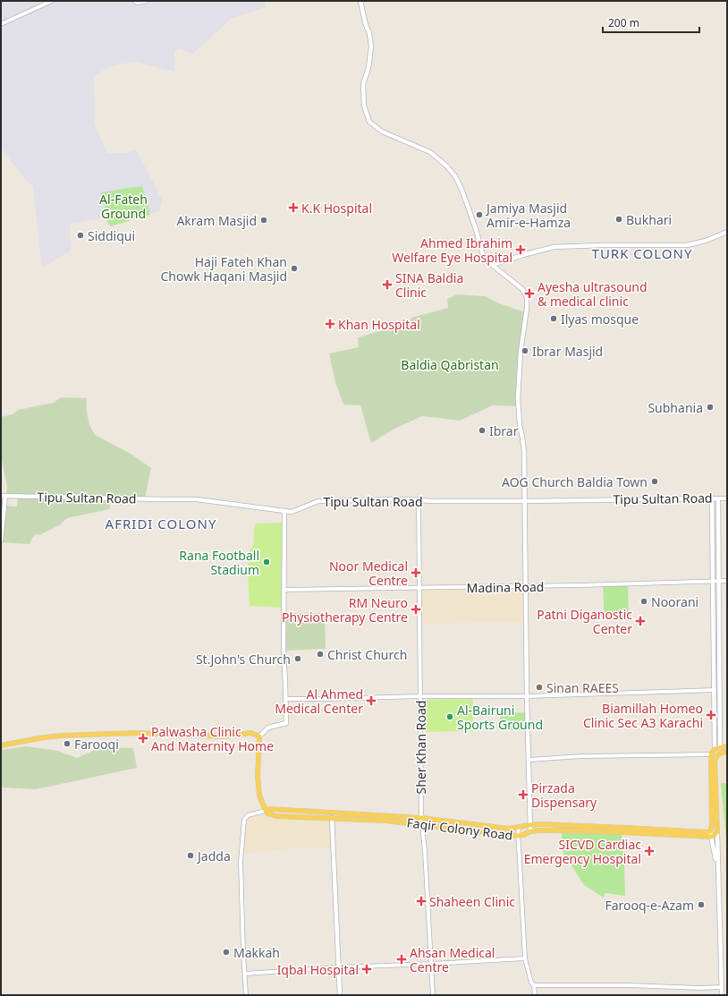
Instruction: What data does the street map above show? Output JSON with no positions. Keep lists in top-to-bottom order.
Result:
{
  "streets": {
    "main road": ["Tipu Sultan Road", "Faqir Colony Road"],
    "street": ["Madina Road", "Sher Khan Road"]
  },
  "crossings": [
    ["Tipu Sultan Road", "Sher Khan Road"],
    ["Madina Road", "Sher Khan Road"],
    ["Sher Khan Road", "Faqir Colony Road"]
  ],
  "districts": ["TURK COLONY", "AFRIDI COLONY"],
  "parks": ["Al-Fateh Ground", "Baldia Qabristan"],
  "places": {
    "health": [
      "K.K Hospital",
      "Ahmed Ibrahim Welfare Eye Hospital",
      "SINA Baldia Clinic",
      "Ayesha ultrasound & medical clinic",
      "Khan Hospital",
      "Noor Medical Centre",
      "RM Neuro Physiotherapy Centre",
      "Patni Diganostic Center",
      "Al Ahmed Medical Center",
      "Biamillah Homeo Clinic Sec A3 Karachi",
      "Palwasha Clinic And Maternity Home",
      "Pirzada Dispensary",
      "SICVD Cardiac Emergency Hospital",
      "Shaheen Clinic",
      "Ahsan Medical Centre",
      "Iqbal Hospital"
    ],
    "other": [
      "Jamiya Masjid Amir-e-Hamza",
      "Bukhari",
      "Akram Masjid",
      "Siddiqui",
      "Haji Fateh Khan Chowk Haqani Masjid",
      "Ilyas mosque",
      "Ibrar Masjid",
      "Subhania",
      "Ibrar",
      "AOG Church Baldia Town",
      "Rana Football Stadium",
      "Noorani",
      "Christ Church",
      "St.John's Church",
      "Sinan RAEES",
      "Al-Bairuni Sports Ground",
      "Farooqi",
      "Jadda",
      "Farooq-e-Azam",
      "Makkah"
    ]
  },
  "scale_bar": "200 m"
}
